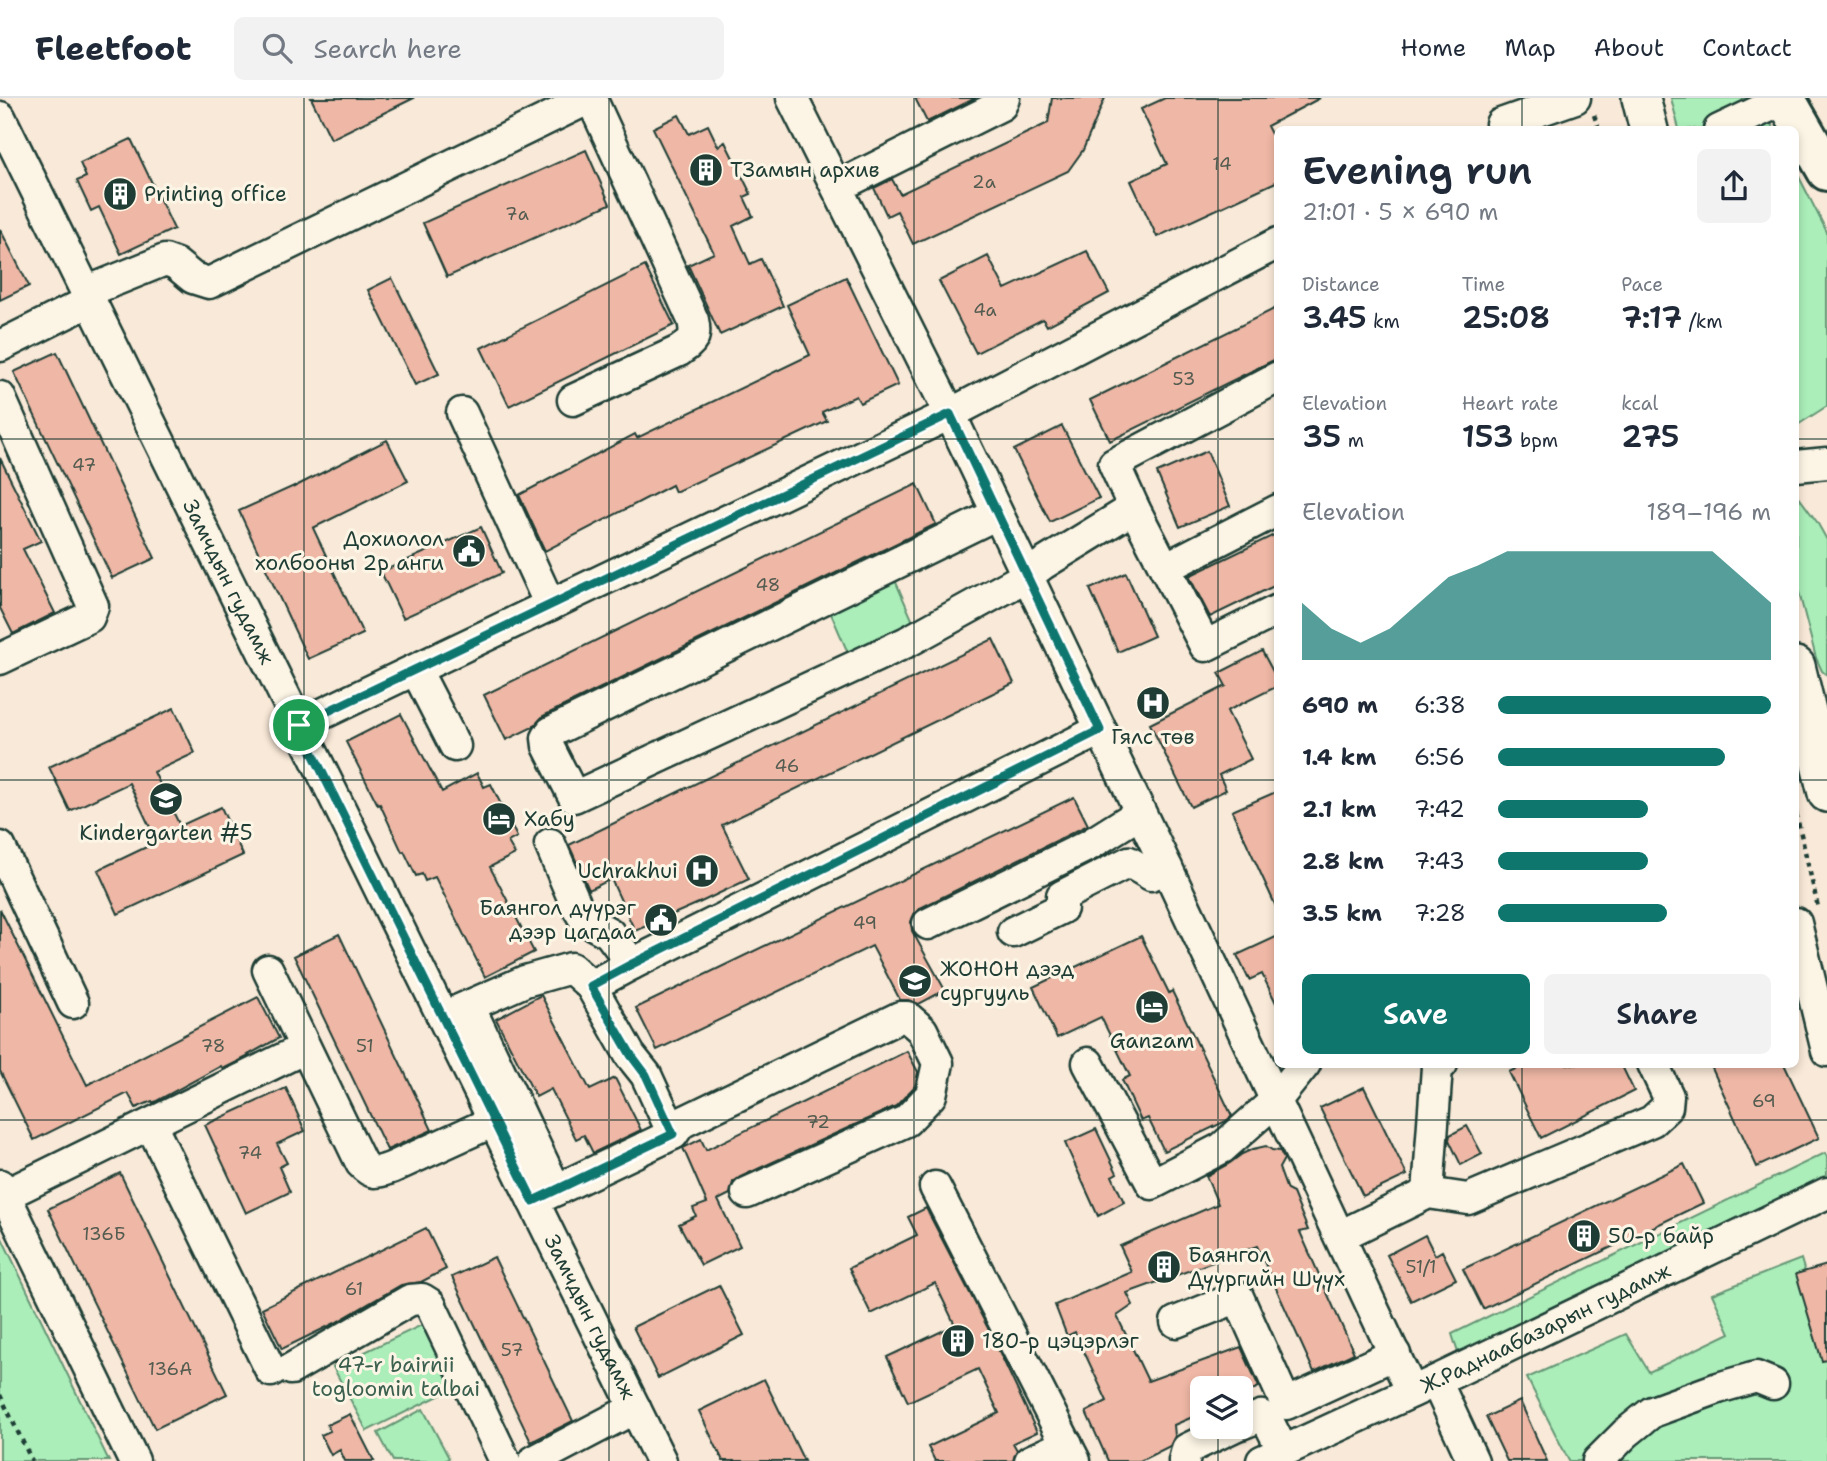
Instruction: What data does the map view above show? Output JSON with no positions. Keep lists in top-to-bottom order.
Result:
{
  "streets": {
    "street": ["Замчдын гудамж", "Ж.Раднаабазарын гудамж"]
  },
  "parks": ["47-r bairnii togloomin talbai"],
  "places": {
    "building": [
      "ТЗамын архив",
      "Printing office",
      "50-р байр",
      "Баянгол Дүүргийн Шүүх",
      "180-р цэцэрлэг"
    ],
    "public building": ["Дохиолол холбооны 2р анги", "Баянгол дүүрэг дээр цагдаа"],
    "hospital": ["Гялс төв", "Uchrakhui"],
    "school or university": ["Kindergarten #5", "ЖОНОН дээд сургууль"],
    "hotel": ["Хабу", "Ganzam"]
  },
  "house_numbers": [
    "14",
    "2а",
    "7а",
    "4a",
    "53",
    "47",
    "48",
    "46",
    "49",
    "78",
    "51",
    "69",
    "72",
    "74",
    "136Б",
    "51/1",
    "61",
    "57",
    "136А"
  ],
  "page": {
    "header": "Fleetfoot",
    "search": "Search here",
    "nav": [
      "Home",
      "Map",
      "About",
      "Contact"
    ],
    "heading": ["Evening run", "21:01 · 5 × 690 m"],
    "stats": [
      ["Distance", "3.45 km"],
      ["Time", "25:08"],
      ["Pace", "7:17 /km"],
      ["Elevation", "35 m"],
      ["Heart rate", "153 bpm"],
      ["kcal", "275"]
    ],
    "chart": ["Elevation", "189–196 m"],
    "list": [
      {
        "name": "690 m",
        "note": "6:38"
      },
      {
        "name": "1.4 km",
        "note": "6:56"
      },
      {
        "name": "2.1 km",
        "note": "7:42"
      },
      {
        "name": "2.8 km",
        "note": "7:43"
      },
      {
        "name": "3.5 km",
        "note": "7:28"
      }
    ],
    "buttons": ["Save", "Share"]
  }
}
